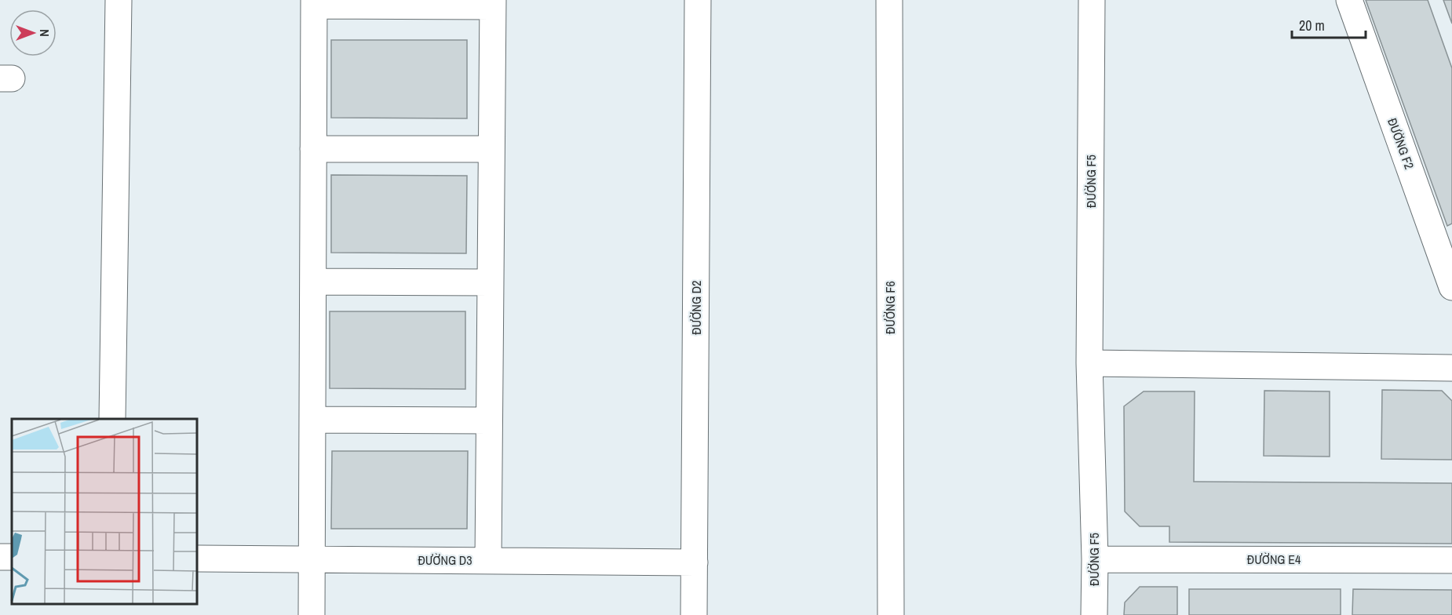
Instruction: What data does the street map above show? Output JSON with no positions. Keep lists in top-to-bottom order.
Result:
{
  "streets": {
    "street": [
      "ĐƯỜNG F2",
      "ĐƯỜNG F5",
      "ĐƯỜNG D2",
      "ĐƯỜNG F6",
      "ĐƯỜNG E4",
      "ĐƯỜNG D3"
    ]
  },
  "crossings": [
    ["ĐƯỜNG F5", "ĐƯỜNG E4"],
    ["ĐƯỜNG D2", "ĐƯỜNG D3"]
  ],
  "scale_bar": "20 m",
  "north": "right"
}
